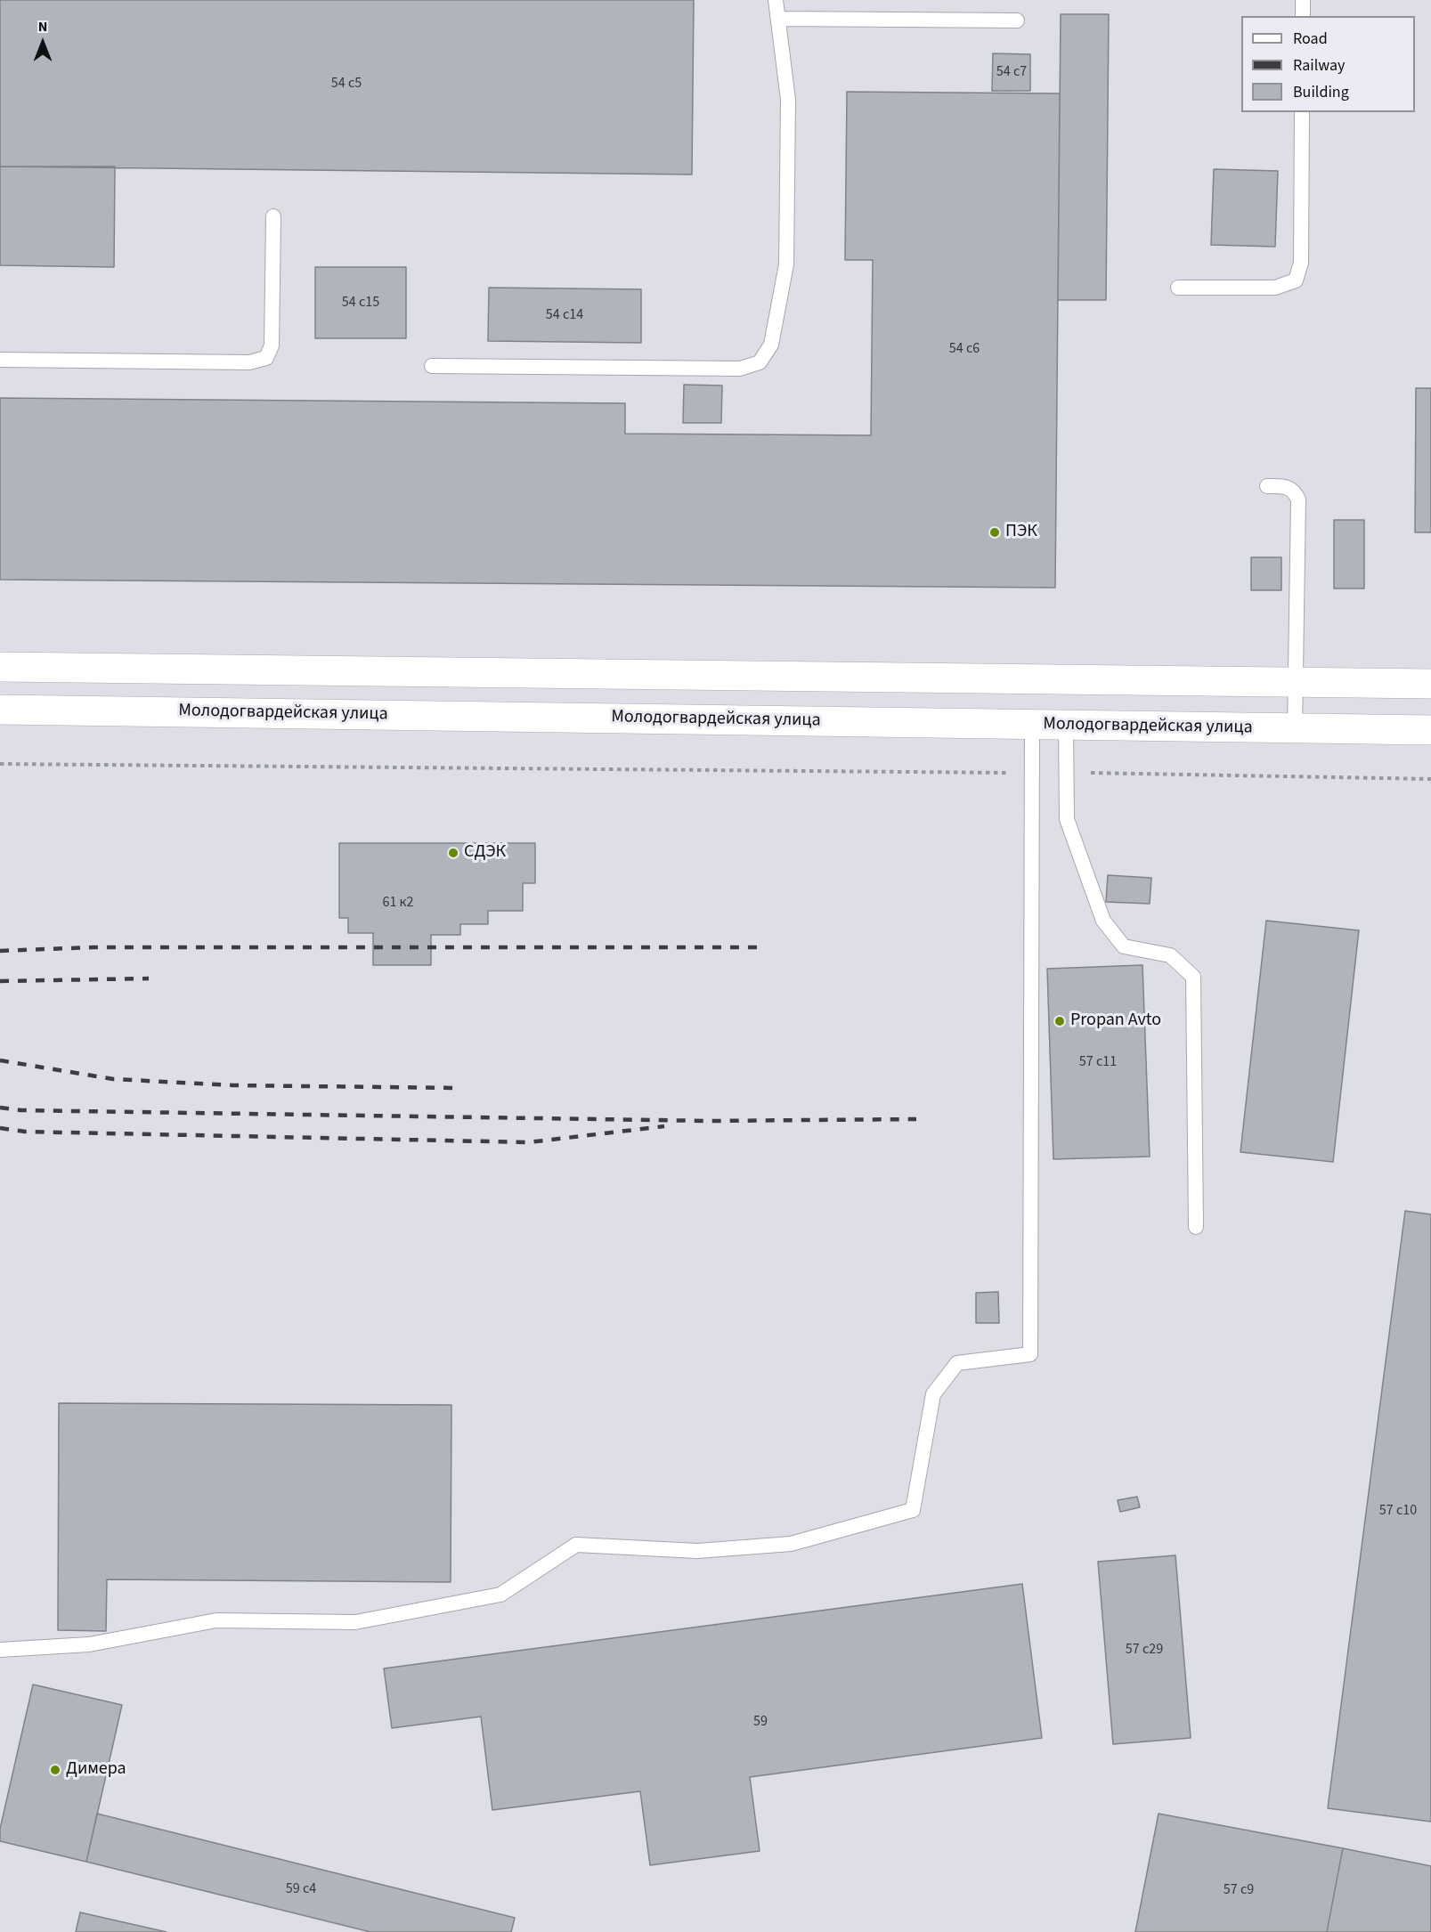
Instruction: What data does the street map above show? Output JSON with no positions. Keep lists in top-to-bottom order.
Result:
{
  "streets": {
    "main road": ["Молодогвардейская улица"]
  },
  "places": [
    "ПЭК",
    "СДЭК",
    "Propan Avto",
    "Димера"
  ],
  "house_numbers": [
    "54 с7",
    "54 с5",
    "54 с15",
    "54 с14",
    "54 с6",
    "61 к2",
    "57 с11",
    "57 с10",
    "57 с29",
    "59",
    "59 с4",
    "57 с9"
  ],
  "legend": ["Road", "Railway", "Building"],
  "north": "top"
}
